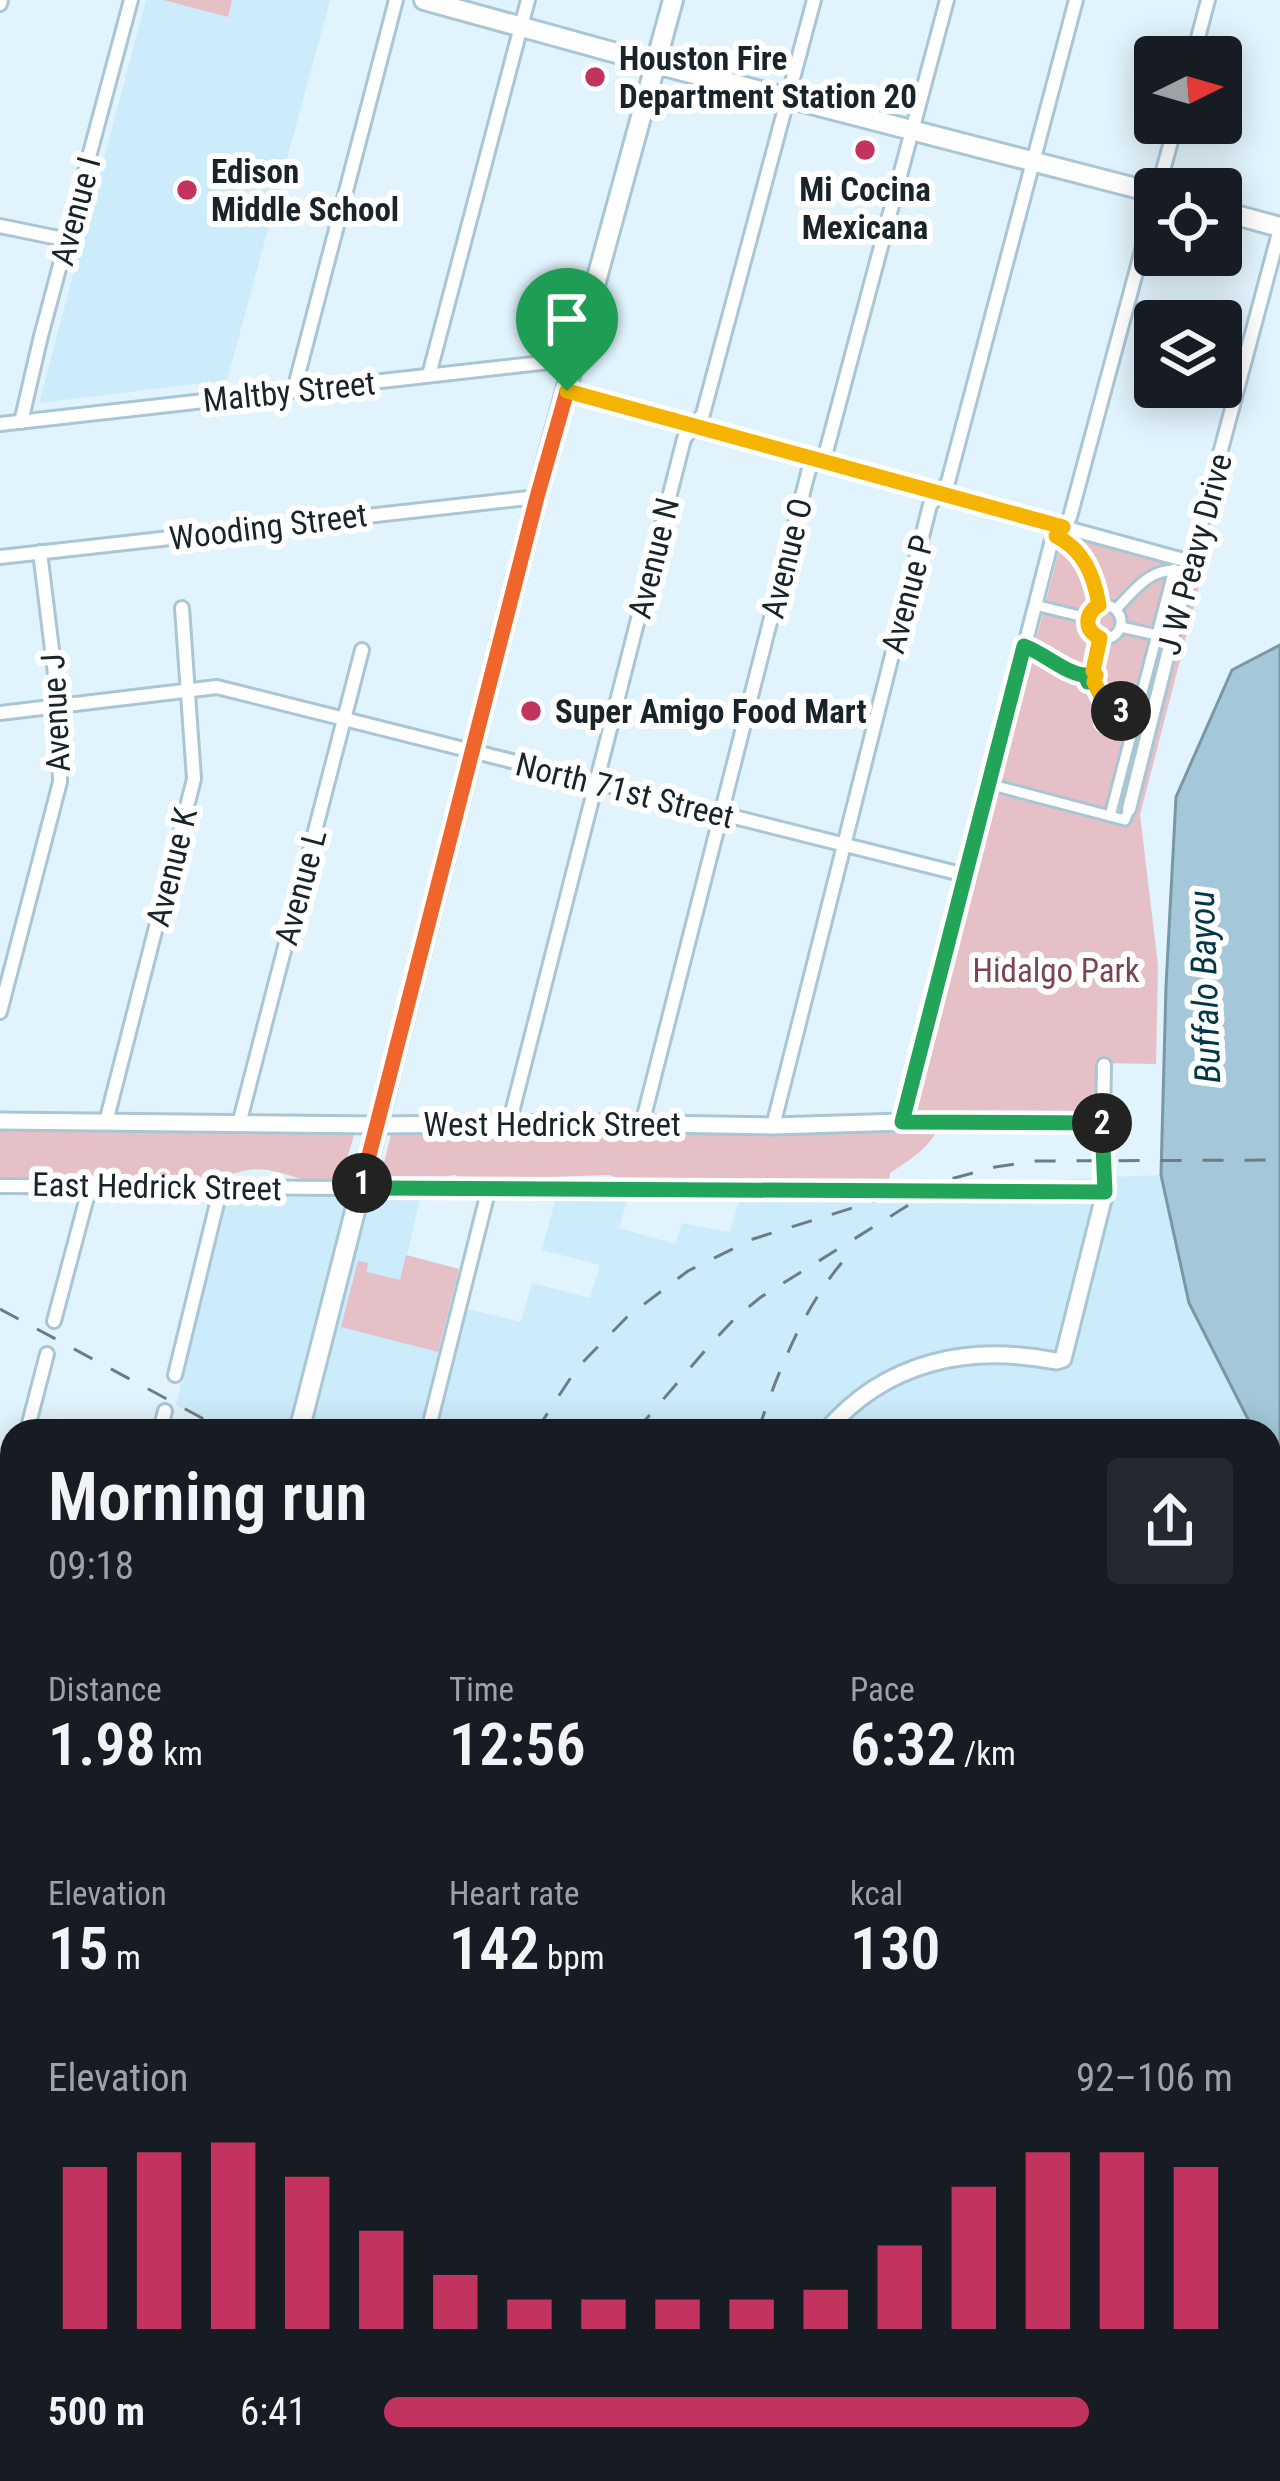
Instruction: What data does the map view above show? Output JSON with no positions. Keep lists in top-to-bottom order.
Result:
{
  "streets": {
    "street": [
      "Avenue I",
      "Maltby Street",
      "Wooding Street",
      "J W Peavy Drive",
      "Avenue N",
      "Avenue O",
      "Avenue P",
      "Avenue J",
      "North 71st Street",
      "Avenue K",
      "Avenue L",
      "West Hedrick Street",
      "East Hedrick Street"
    ]
  },
  "crossings": [
    ["Avenue I", "Maltby Street"],
    ["Wooding Street", "Avenue J"],
    ["Avenue N", "North 71st Street"],
    ["Avenue N", "West Hedrick Street"],
    ["Avenue O", "North 71st Street"],
    ["Avenue O", "West Hedrick Street"],
    ["Avenue P", "North 71st Street"],
    ["Avenue P", "West Hedrick Street"],
    ["Avenue J", "North 71st Street"],
    ["North 71st Street", "Avenue K"],
    ["North 71st Street", "Avenue L"],
    ["Avenue K", "West Hedrick Street"],
    ["Avenue L", "West Hedrick Street"]
  ],
  "water": ["Buffalo Bayou"],
  "parks": ["Hidalgo Park"],
  "places": [
    "Houston Fire Department Station 20",
    "Mi Cocina Mexicana",
    "Edison Middle School",
    "Super Amigo Food Mart"
  ],
  "north": "right",
  "page": {
    "pins": ["3", "2", "1"],
    "heading": ["Morning run", "09:18"],
    "stats": [
      ["Distance", "1.98 km"],
      ["Time", "12:56"],
      ["Pace", "6:32 /km"],
      ["Elevation", "15 m"],
      ["Heart rate", "142 bpm"],
      ["kcal", "130"]
    ],
    "chart": ["Elevation", "92–106 m"],
    "list": [
      {
        "name": "500 m",
        "note": "6:41"
      }
    ]
  }
}
